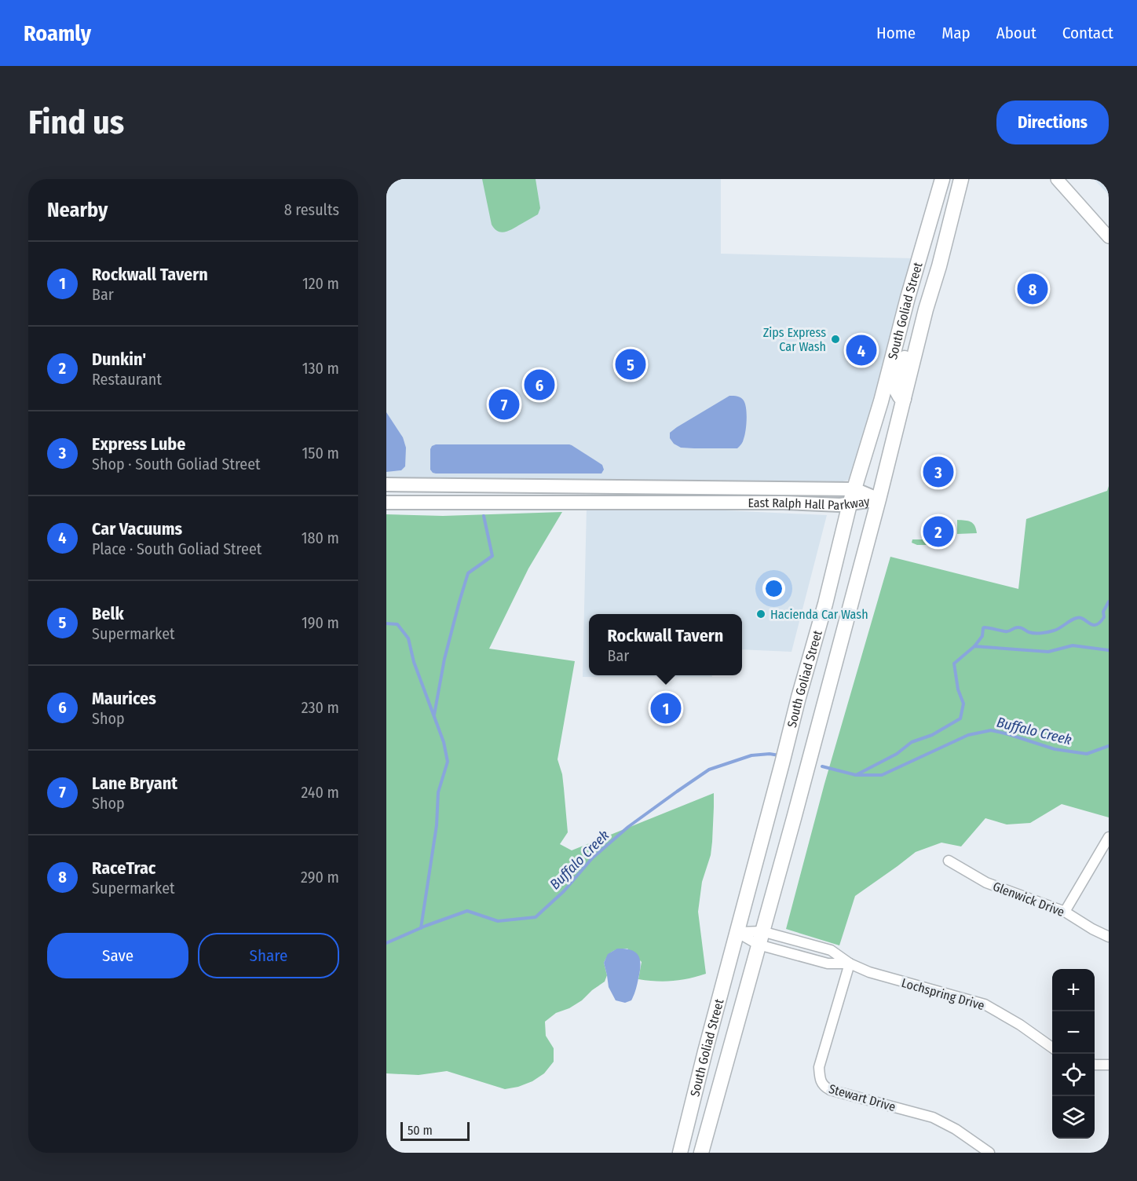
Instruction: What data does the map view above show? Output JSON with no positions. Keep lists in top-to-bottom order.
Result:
{
  "streets": {
    "main road": ["South Goliad Street", "East Ralph Hall Parkway"],
    "street": ["Glenwick Drive", "Lochspring Drive", "Stewart Drive"]
  },
  "crossings": [
    ["South Goliad Street", "East Ralph Hall Parkway"],
    ["South Goliad Street", "Lochspring Drive"],
    ["Lochspring Drive", "Stewart Drive"]
  ],
  "water": ["Buffalo Creek"],
  "places": ["Zips Express Car Wash", "Hacienda Car Wash"],
  "scale_bar": "50 m",
  "page": {
    "header": "Roamly",
    "nav": [
      "Home",
      "Map",
      "About",
      "Contact"
    ],
    "buttons": [
      "Directions",
      ["Save", "Share"]
    ],
    "title": "Find us",
    "heading": ["Nearby", "8 results"],
    "list": [
      {
        "mark": "1",
        "name": "Rockwall Tavern",
        "note": "Bar",
        "value": "120 m"
      },
      {
        "mark": "2",
        "name": "Dunkin'",
        "note": "Restaurant",
        "value": "130 m"
      },
      {
        "mark": "3",
        "name": "Express Lube",
        "note": "Shop · South Goliad Street",
        "value": "150 m"
      },
      {
        "mark": "4",
        "name": "Car Vacuums",
        "note": "Place · South Goliad Street",
        "value": "180 m"
      },
      {
        "mark": "5",
        "name": "Belk",
        "note": "Supermarket",
        "value": "190 m"
      },
      {
        "mark": "6",
        "name": "Maurices",
        "note": "Shop",
        "value": "230 m"
      },
      {
        "mark": "7",
        "name": "Lane Bryant",
        "note": "Shop",
        "value": "240 m"
      },
      {
        "mark": "8",
        "name": "RaceTrac",
        "note": "Supermarket",
        "value": "290 m"
      }
    ],
    "pins": [
      "8",
      "4",
      "5",
      "6",
      "7",
      "3",
      "2",
      "1"
    ],
    "popup": ["Rockwall Tavern", "Bar"],
    "map_buttons": ["+", "−"],
    "scale": "50 m"
  }
}
